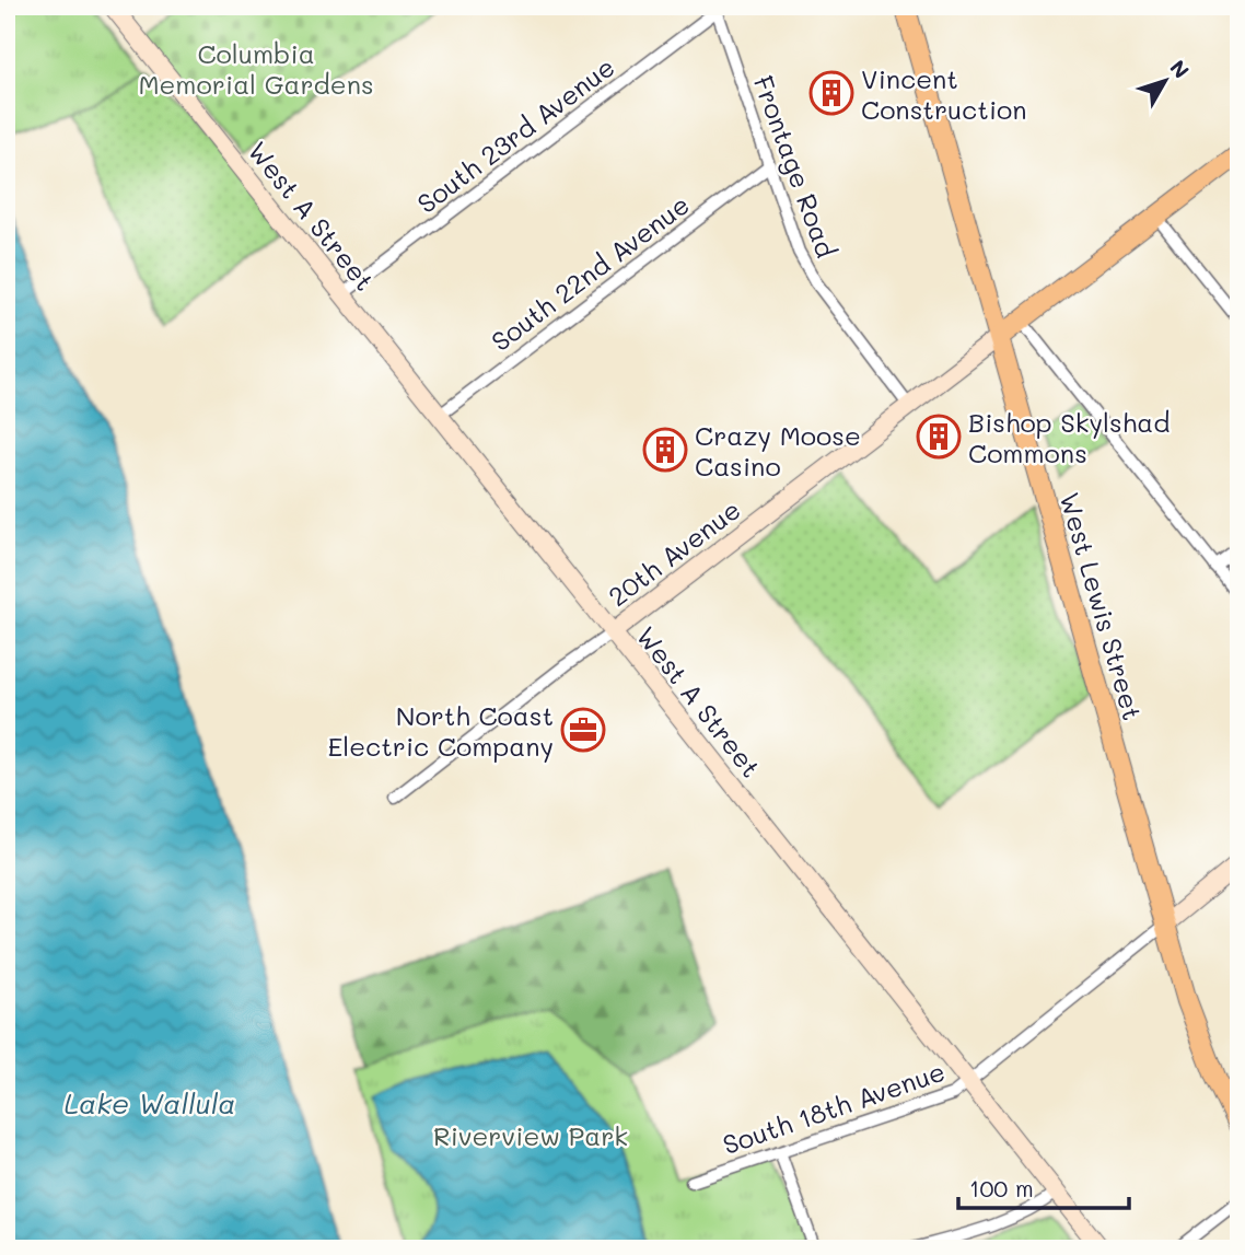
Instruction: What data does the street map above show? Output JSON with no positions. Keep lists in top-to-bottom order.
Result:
{
  "streets": {
    "main road": ["West A Street", "20th Avenue", "West Lewis Street"],
    "street": [
      "South 23rd Avenue",
      "Frontage Road",
      "South 22nd Avenue",
      "South 18th Avenue"
    ]
  },
  "crossings": [
    ["South 23rd Avenue", "Frontage Road"],
    ["South 23rd Avenue", "West A Street"],
    ["Frontage Road", "South 22nd Avenue"],
    ["Frontage Road", "20th Avenue"],
    ["West A Street", "South 22nd Avenue"],
    ["West A Street", "20th Avenue"],
    ["West A Street", "South 18th Avenue"],
    ["20th Avenue", "West Lewis Street"],
    ["West Lewis Street", "South 18th Avenue"]
  ],
  "water": ["Lake Wallula"],
  "parks": ["Columbia Memorial Gardens", "Riverview Park"],
  "places": {
    "building": ["Vincent Construction", "Bishop Skylshad Commons", "Crazy Moose Casino"],
    "office": ["North Coast Electric Company"]
  },
  "scale_bar": "100 m",
  "north": "top right"
}
